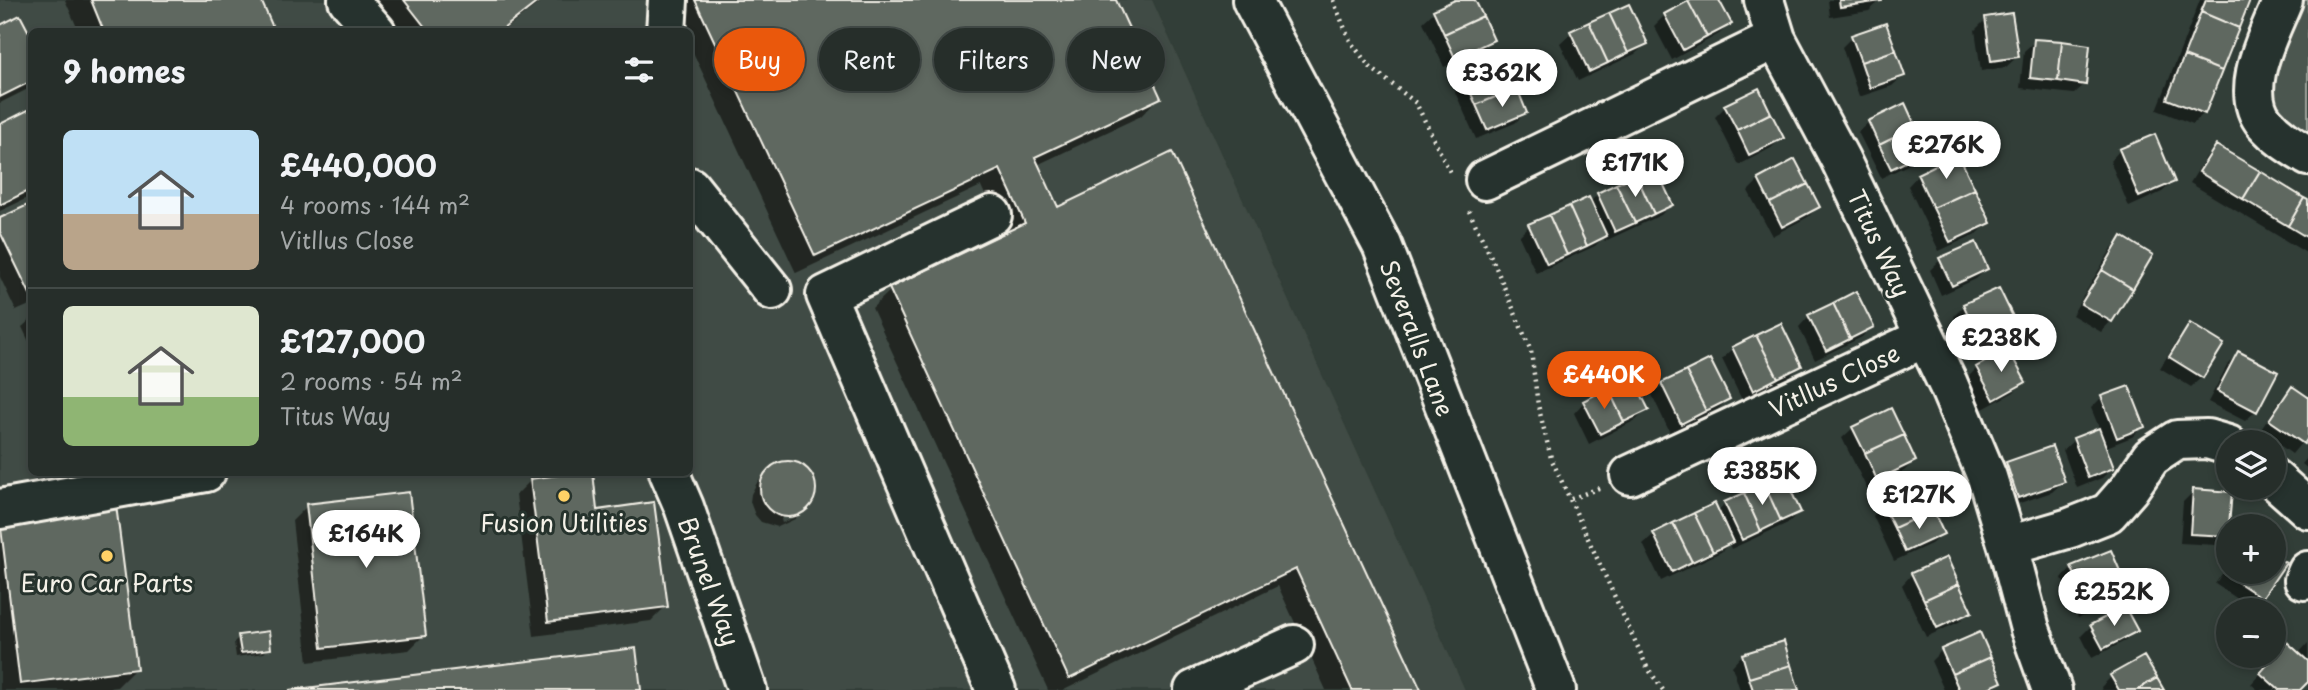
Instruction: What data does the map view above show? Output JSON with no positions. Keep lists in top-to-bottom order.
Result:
{
  "streets": {
    "street": [
      "Titus Way",
      "Severalls Lane",
      "Vitllus Close",
      "Brunel Way"
    ]
  },
  "crossings": [
    ["Titus Way", "Vitllus Close"]
  ],
  "places": ["Fusion Utilities", "Euro Car Parts"],
  "page": {
    "chip": [
      "Buy",
      "Rent",
      "Filters",
      "New"
    ],
    "heading": "9 homes",
    "price": [
      "£362K",
      "£276K",
      "£171K",
      "£238K",
      "£440K",
      "£385K",
      "£127K",
      "£164K",
      "£252K"
    ],
    "list": [
      {
        "name": "£440,000",
        "note": "4 rooms · 144 m² · Vitllus Close"
      },
      {
        "name": "£127,000",
        "note": "2 rooms · 54 m² · Titus Way"
      }
    ],
    "map_buttons": ["+", "−"]
  }
}
